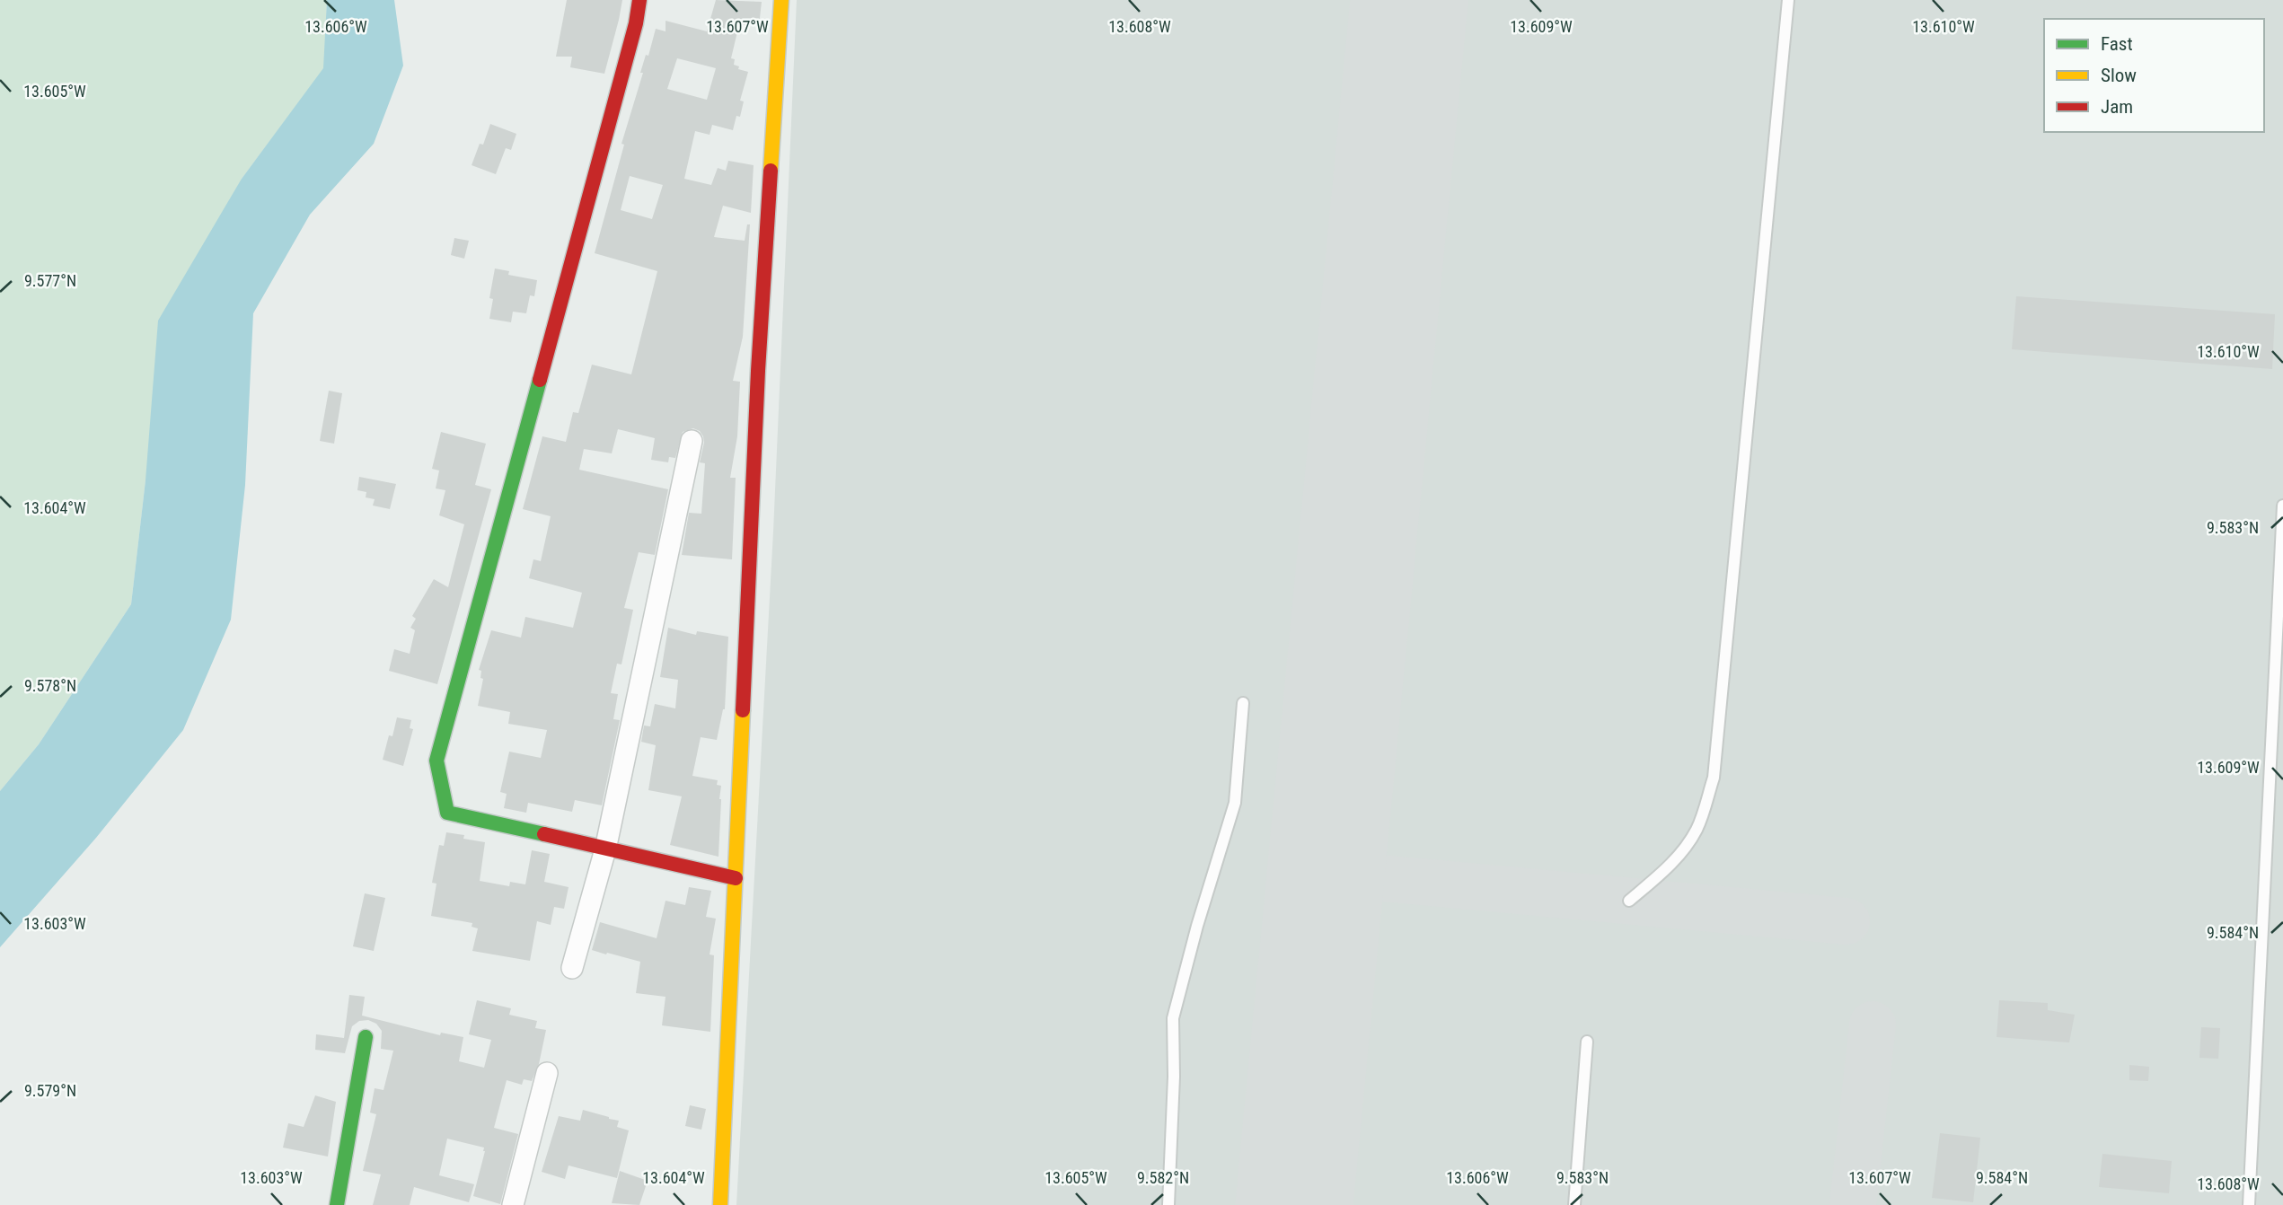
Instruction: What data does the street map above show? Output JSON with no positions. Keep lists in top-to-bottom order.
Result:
{
  "legend": ["Fast", "Slow", "Jam"],
  "coordinates": [
    "13.606°W",
    "13.607°W",
    "13.608°W",
    "13.609°W",
    "13.610°W",
    "13.605°W",
    "9.577°N",
    "13.604°W",
    "9.583°N",
    "9.578°N",
    "13.603°W",
    "9.584°N",
    "9.579°N",
    "9.582°N"
  ]
}
